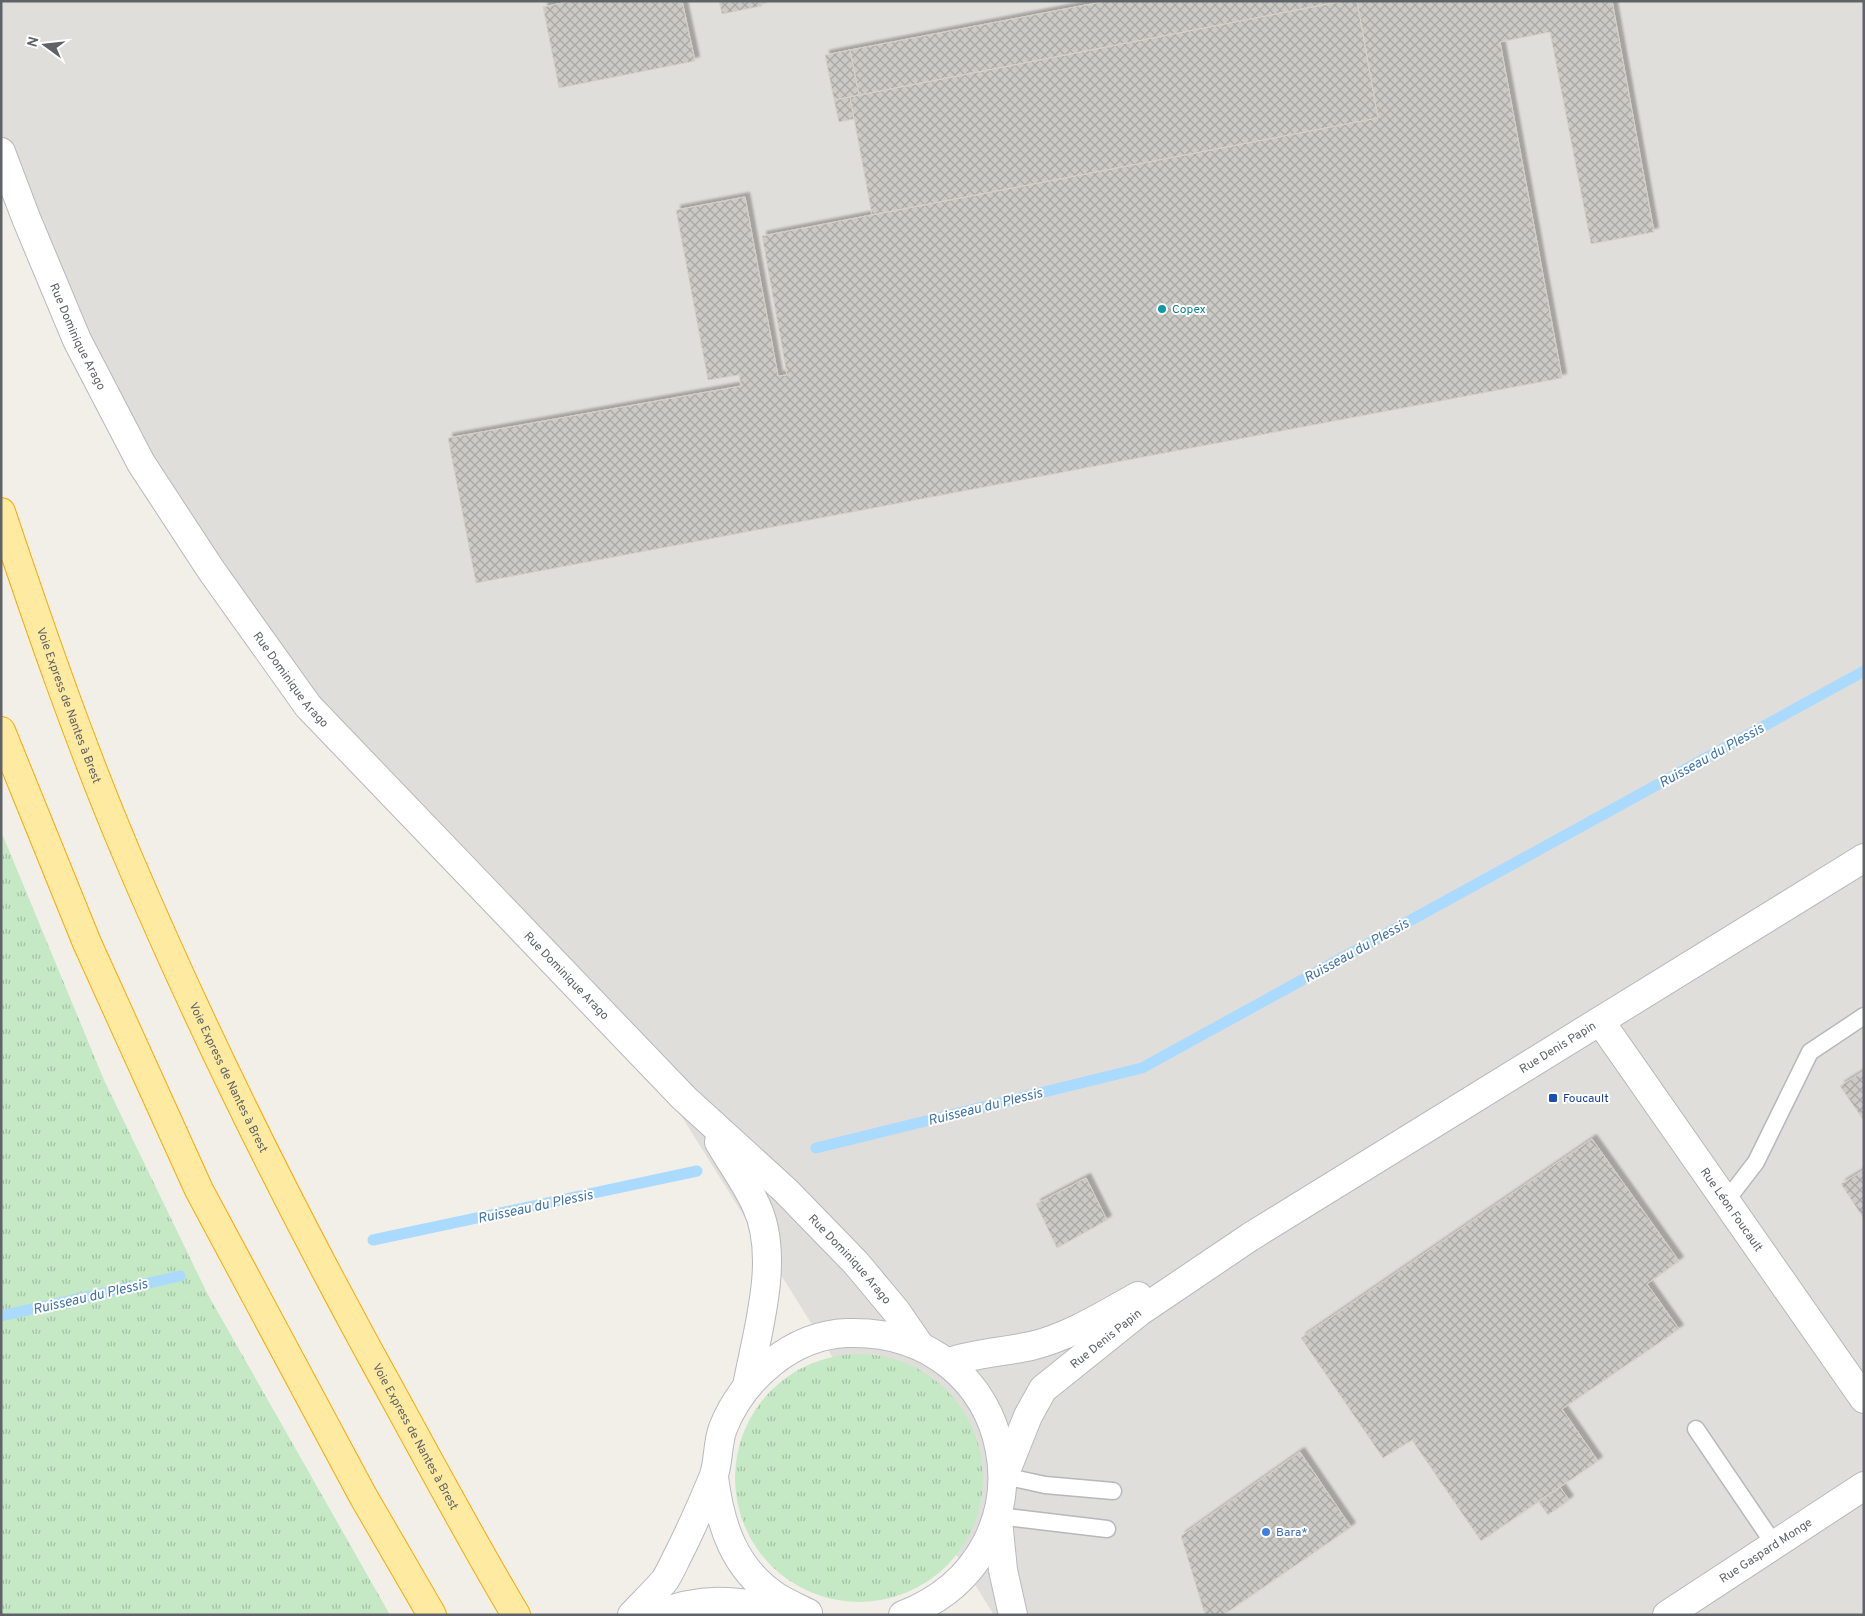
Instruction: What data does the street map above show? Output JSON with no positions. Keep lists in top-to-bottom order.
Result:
{
  "streets": {
    "highway": ["Voie Express de Nantes à Brest"],
    "main road": [
      "Rue Dominique Arago",
      "Rue Denis Papin",
      "Rue Léon Foucault",
      "Rue Gaspard Monge"
    ]
  },
  "crossings": [
    ["Rue Denis Papin", "Rue Léon Foucault"]
  ],
  "water": ["Ruisseau du Plessis"],
  "places": {
    "other": ["Copex", "Bara*"],
    "transit": ["Foucault"]
  },
  "north": "left"
}
